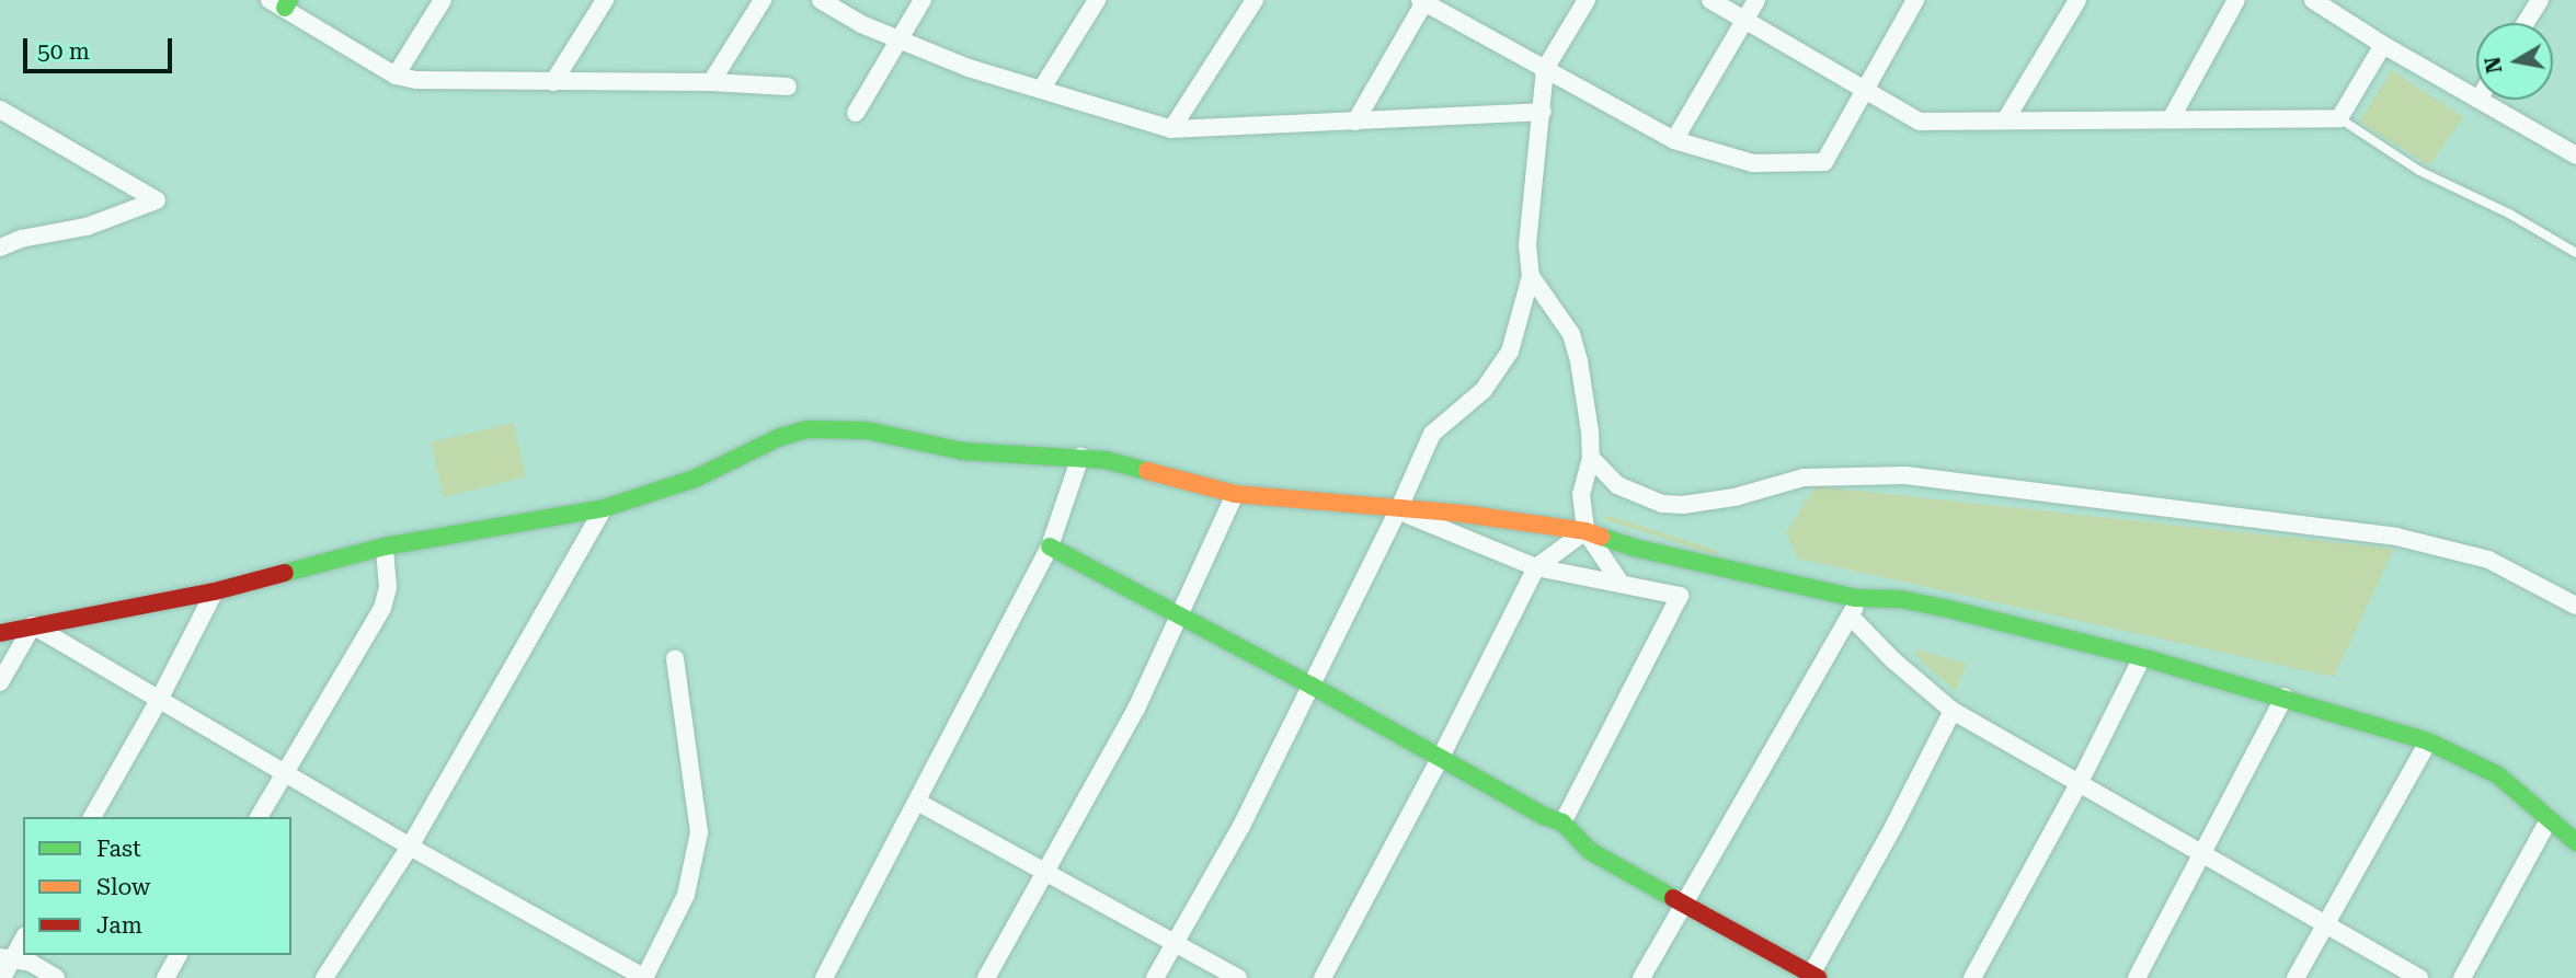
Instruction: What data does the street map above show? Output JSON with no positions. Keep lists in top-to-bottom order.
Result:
{
  "legend": ["Fast", "Slow", "Jam"],
  "scale_bar": "50 m",
  "north": "left"
}
